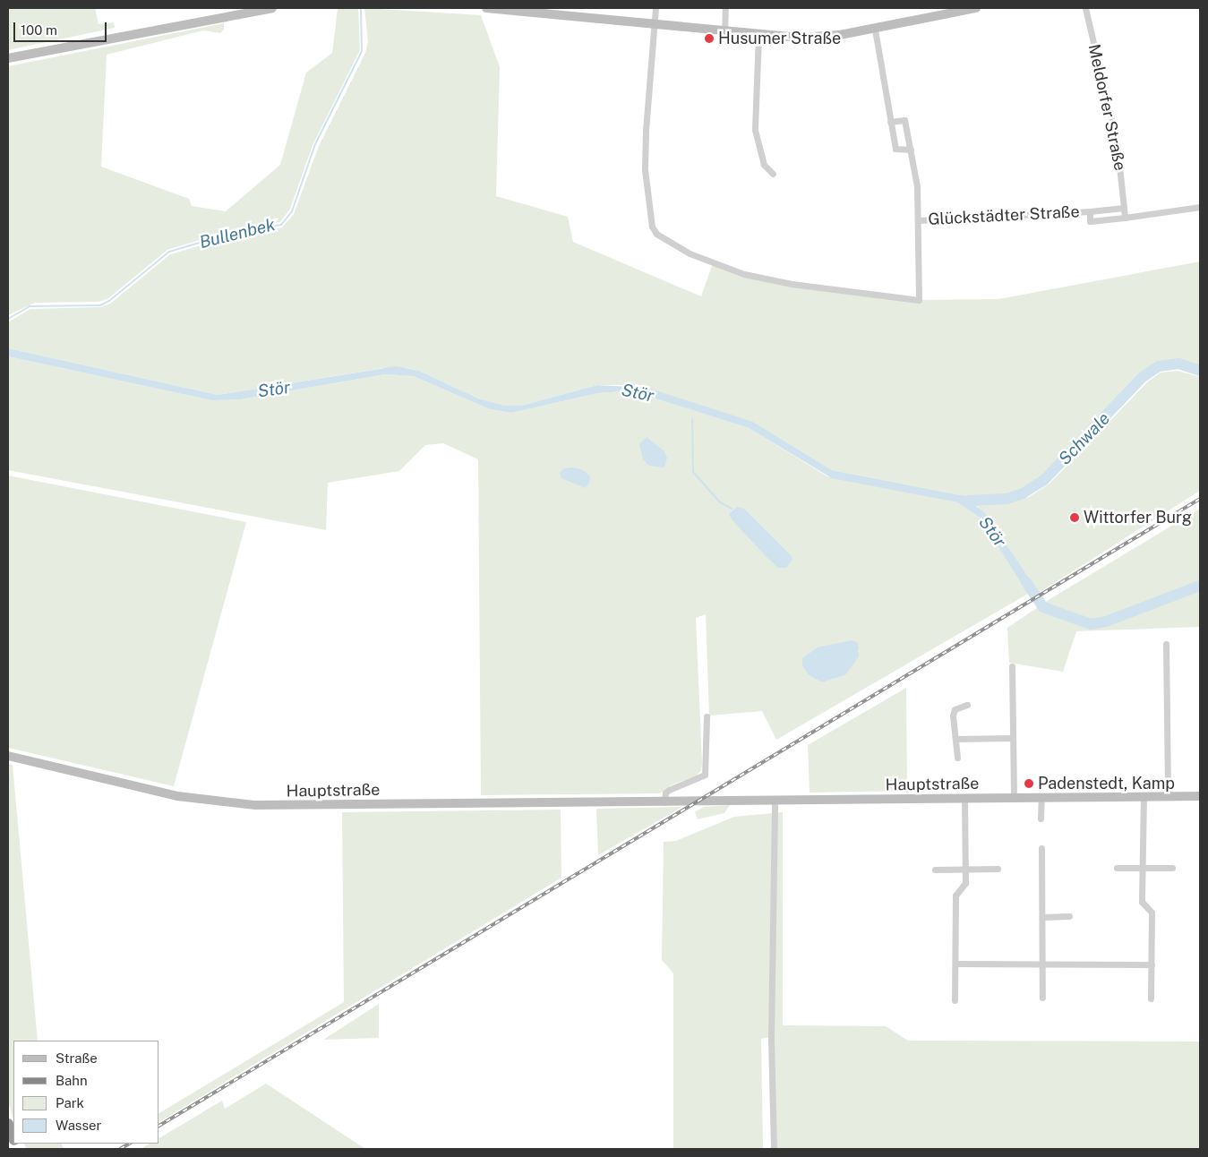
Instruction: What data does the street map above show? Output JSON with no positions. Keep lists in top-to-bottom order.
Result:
{
  "streets": {
    "street": ["Meldorfer Straße", "Glückstädter Straße", "Hauptstraße"]
  },
  "crossings": [
    ["Meldorfer Straße", "Glückstädter Straße"]
  ],
  "water": ["Bullenbek", "Stör", "Schwale"],
  "places": ["Husumer Straße", "Wittorfer Burg", "Padenstedt, Kamp"],
  "legend": [
    "Straße",
    "Bahn",
    "Park",
    "Wasser"
  ],
  "scale_bar": "100 m"
}
